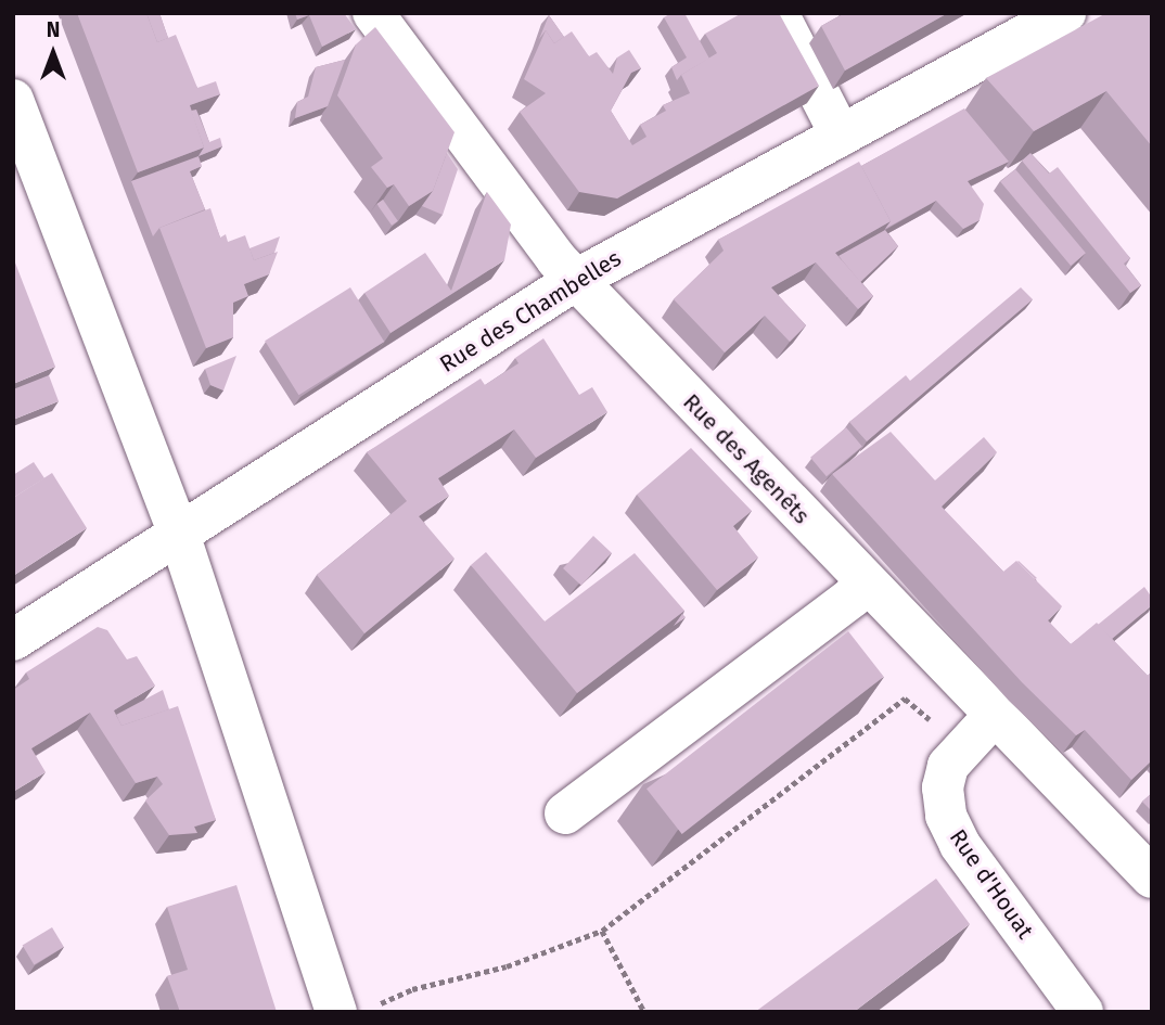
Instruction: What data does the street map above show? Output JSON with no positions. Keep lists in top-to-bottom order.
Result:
{
  "streets": {
    "street": ["Rue des Chambelles", "Rue des Agenêts", "Rue d'Houat"]
  },
  "crossings": [
    ["Rue des Chambelles", "Rue des Agenêts"],
    ["Rue des Agenêts", "Rue d'Houat"]
  ],
  "north": "top"
}
